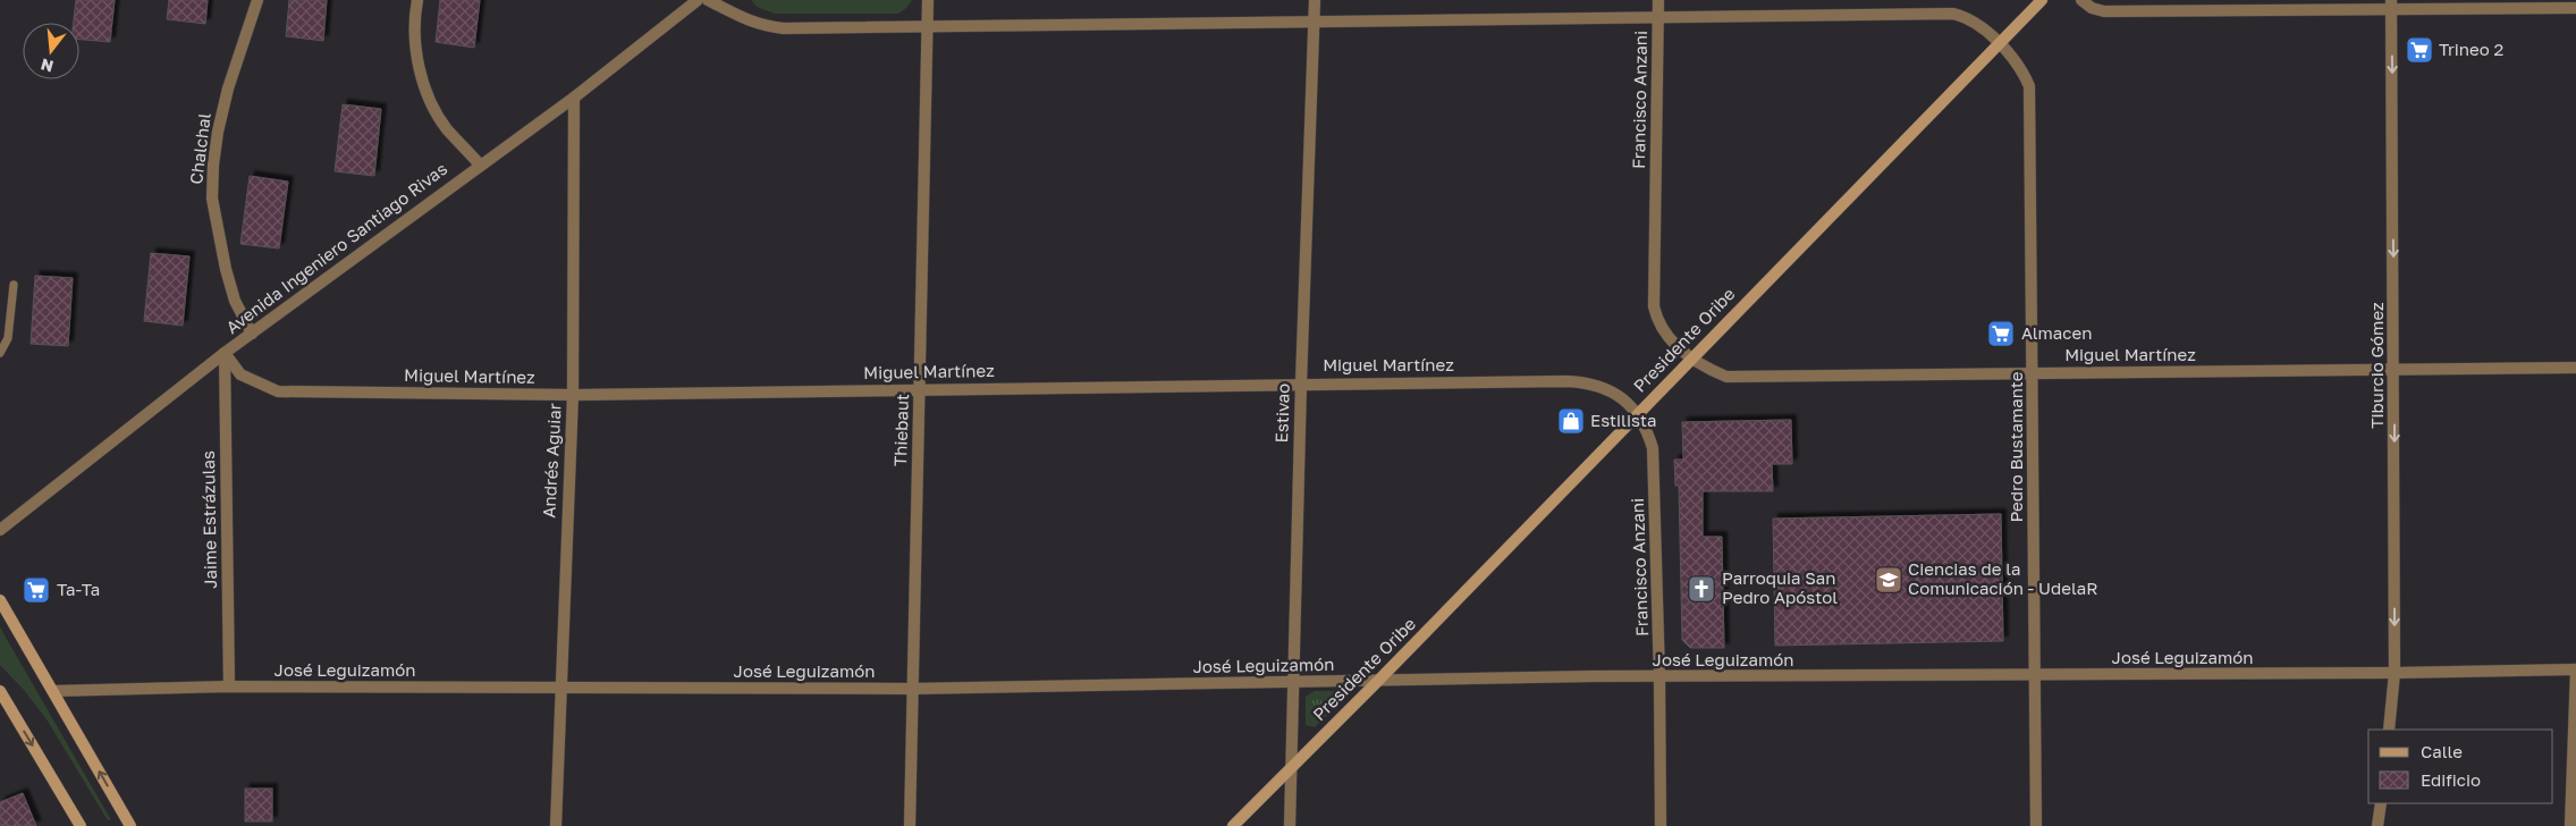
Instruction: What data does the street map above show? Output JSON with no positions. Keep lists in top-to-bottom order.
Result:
{
  "streets": {
    "street": [
      "Francisco Anzani",
      "Chalchal",
      "Avenida Ingeniero Santiago Rivas",
      "Presidente Oribe",
      "Miguel Martínez",
      "Tiburcio Gómez",
      "Estivao",
      "Thiebaut",
      "Pedro Bustamante",
      "Andrés Aguiar",
      "Jaime Estrázulas",
      "José Leguizamón"
    ]
  },
  "crossings": [
    ["Francisco Anzani", "Presidente Oribe"],
    ["Francisco Anzani", "Miguel Martínez"],
    ["Francisco Anzani", "Pedro Bustamante"],
    ["Francisco Anzani", "José Leguizamón"],
    ["Chalchal", "Avenida Ingeniero Santiago Rivas"],
    ["Avenida Ingeniero Santiago Rivas", "Miguel Martínez"],
    ["Avenida Ingeniero Santiago Rivas", "Andrés Aguiar"],
    ["Avenida Ingeniero Santiago Rivas", "Jaime Estrázulas"],
    ["Presidente Oribe", "Miguel Martínez"],
    ["Presidente Oribe", "Estivao"],
    ["Presidente Oribe", "Pedro Bustamante"],
    ["Presidente Oribe", "José Leguizamón"],
    ["Miguel Martínez", "Tiburcio Gómez"],
    ["Miguel Martínez", "Estivao"],
    ["Miguel Martínez", "Thiebaut"],
    ["Miguel Martínez", "Pedro Bustamante"],
    ["Miguel Martínez", "Andrés Aguiar"],
    ["Miguel Martínez", "Jaime Estrázulas"],
    ["Tiburcio Gómez", "José Leguizamón"],
    ["Estivao", "Pedro Bustamante"],
    ["Estivao", "José Leguizamón"],
    ["Thiebaut", "Pedro Bustamante"],
    ["Thiebaut", "José Leguizamón"],
    ["Pedro Bustamante", "José Leguizamón"],
    ["Andrés Aguiar", "José Leguizamón"],
    ["Jaime Estrázulas", "José Leguizamón"]
  ],
  "one_way": ["Tiburcio Gómez"],
  "places": {
    "supermarket": ["Trineo 2", "Almacen", "Ta-Ta"],
    "shop": ["Estilista"],
    "school or university": ["Ciencias de la Comunicación - UdelaR"],
    "church": ["Parroquia San Pedro Apóstol"]
  },
  "legend": ["Calle", "Edificio"],
  "north": "bottom"
}
